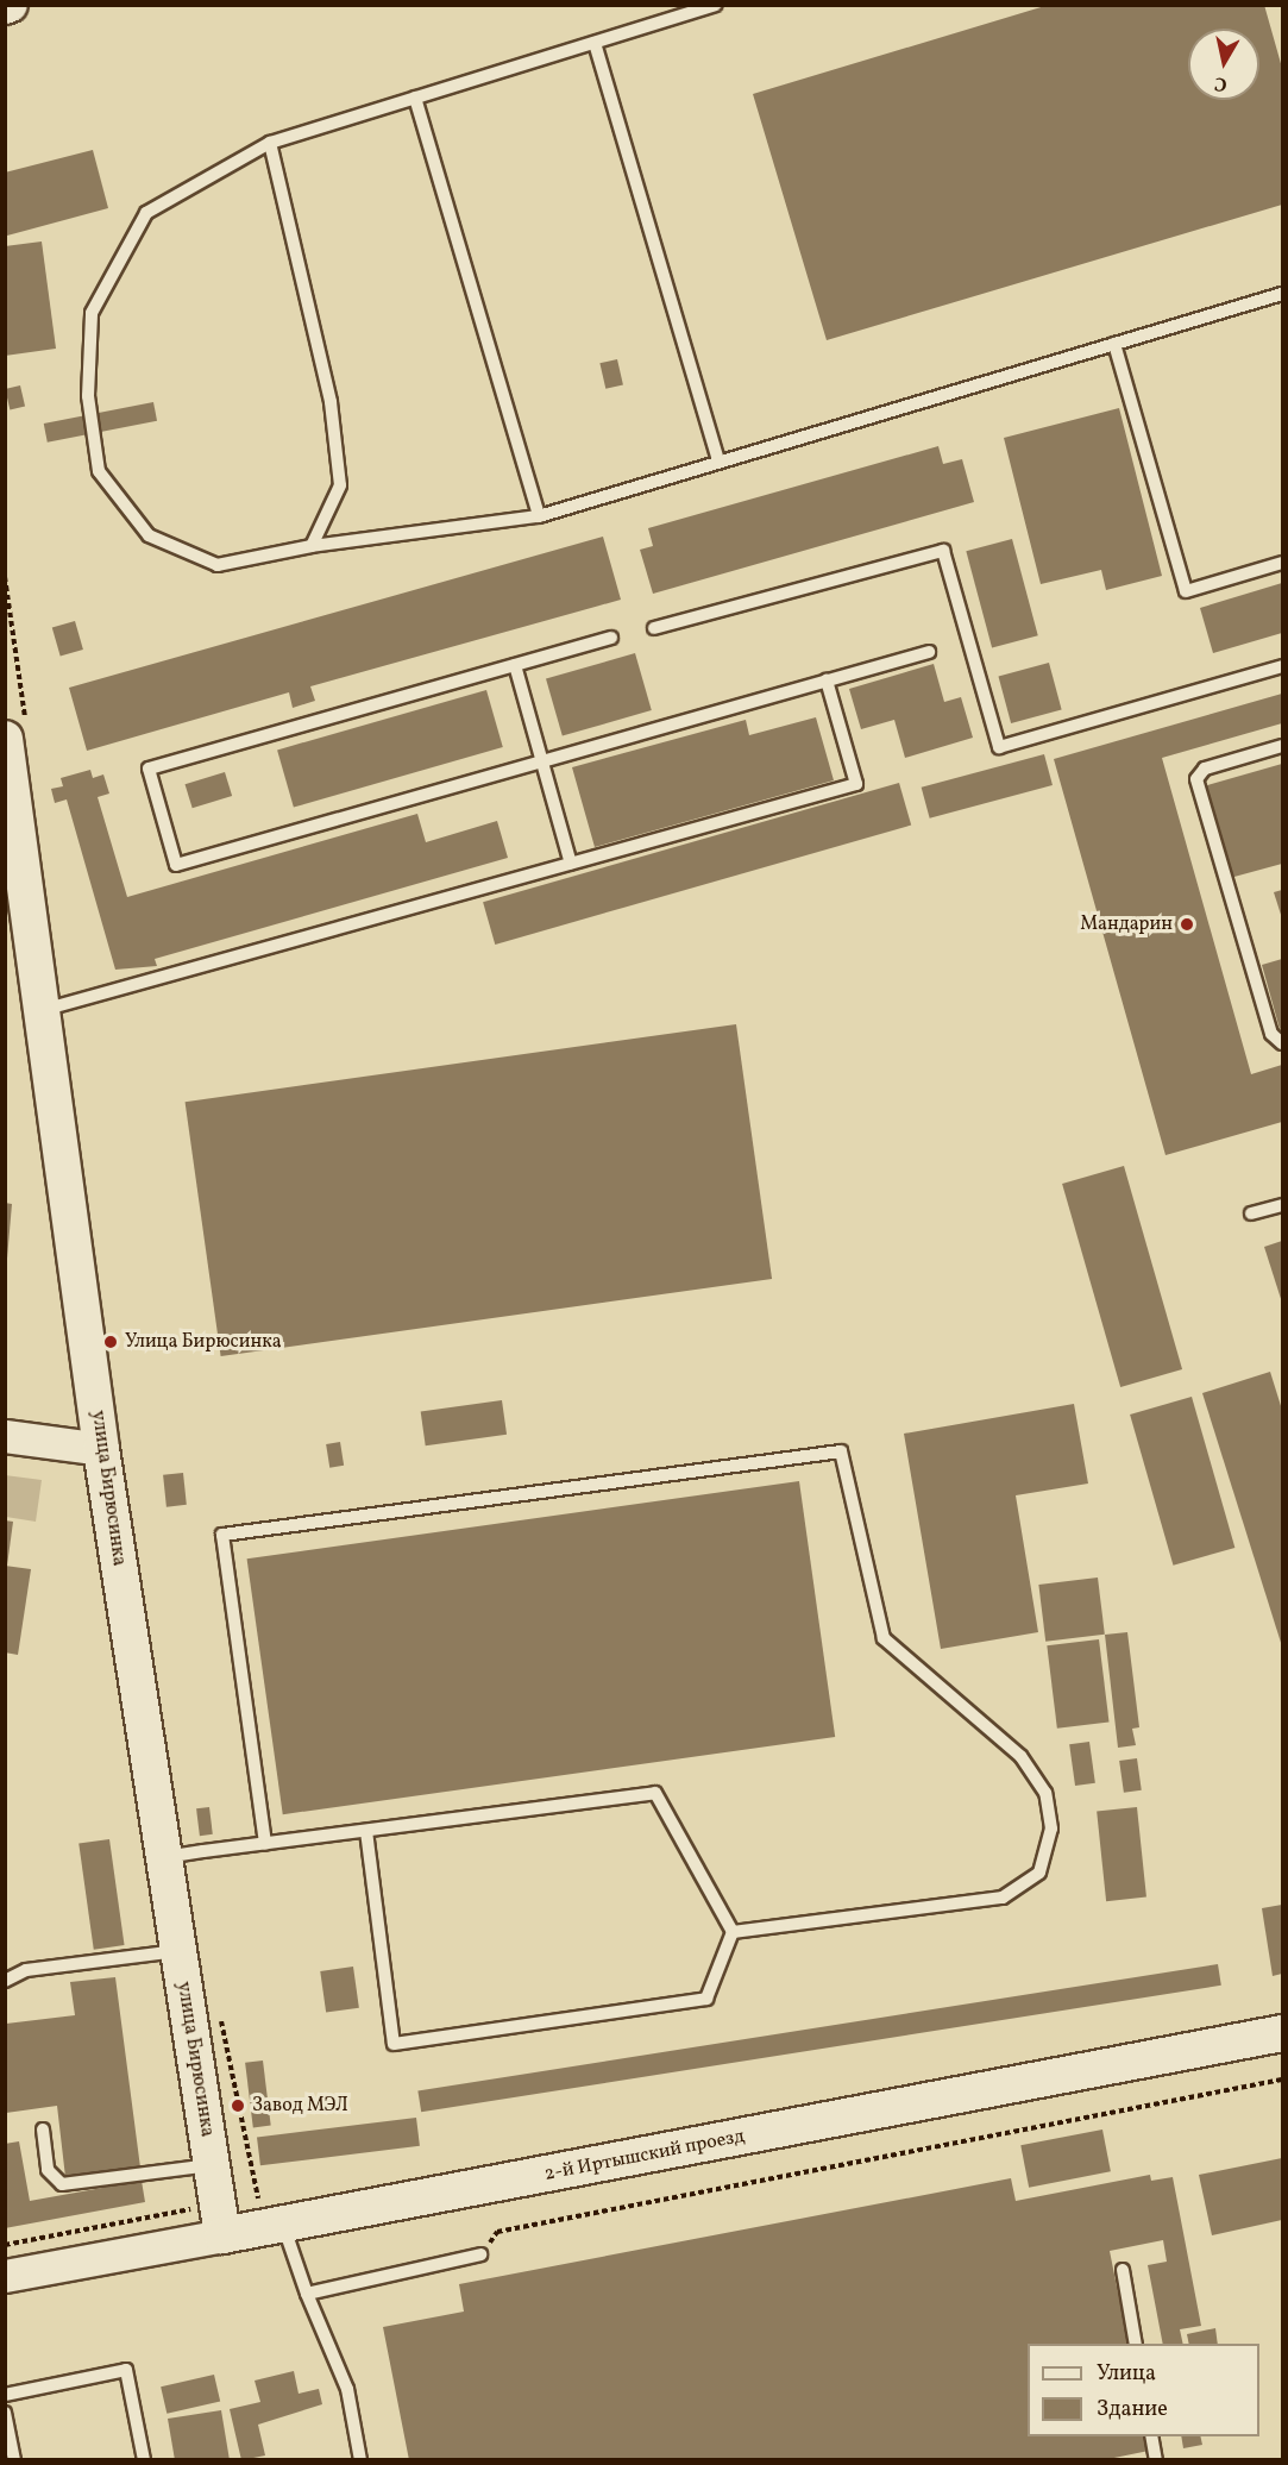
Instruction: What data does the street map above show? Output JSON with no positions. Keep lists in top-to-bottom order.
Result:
{
  "streets": {
    "main road": ["улица Бирюсинка", "2-й Иртышский проезд"]
  },
  "crossings": [
    ["улица Бирюсинка", "2-й Иртышский проезд"]
  ],
  "places": ["Мандарин", "Улица Бирюсинка", "Завод МЭЛ"],
  "legend": ["Улица", "Здание"],
  "north": "bottom"
}
